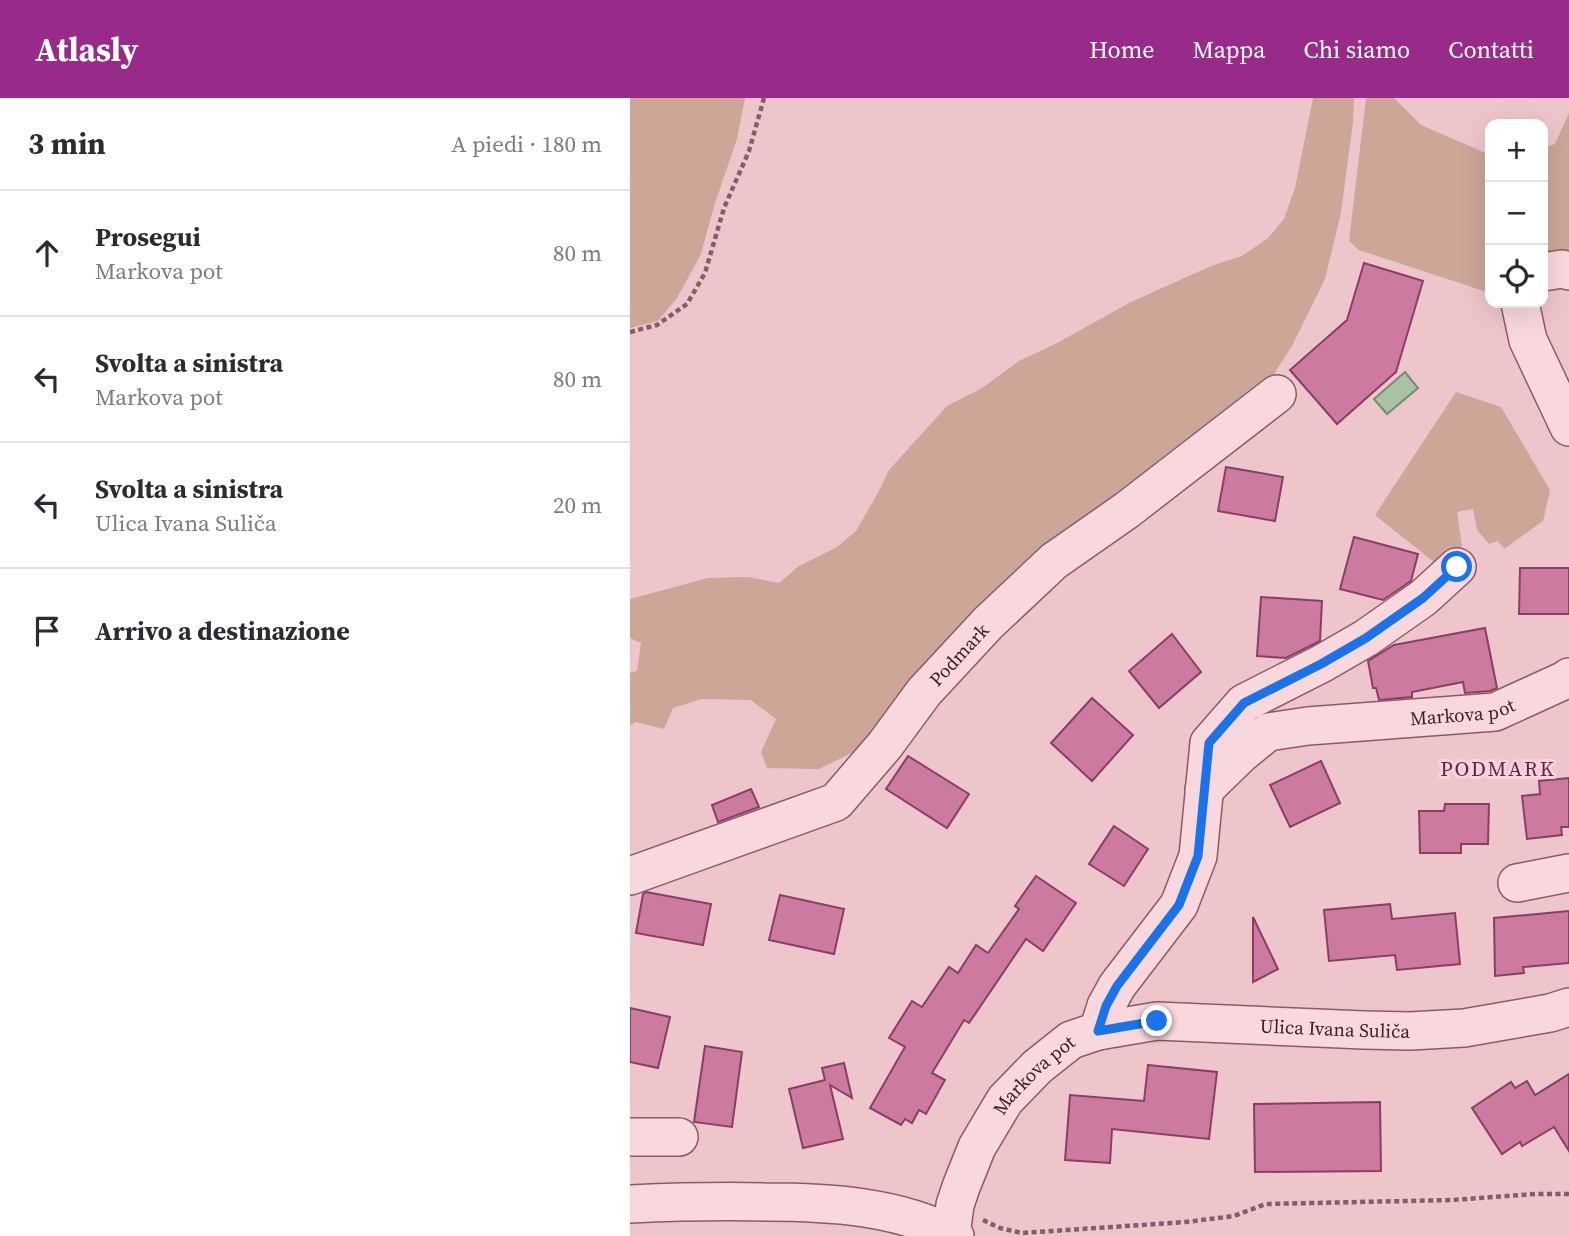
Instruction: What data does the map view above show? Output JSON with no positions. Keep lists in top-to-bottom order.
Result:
{
  "streets": {
    "street": ["Podmark", "Markova pot", "Ulica Ivana Suliča"]
  },
  "crossings": [
    ["Markova pot", "Ulica Ivana Suliča"]
  ],
  "districts": ["PODMARK"],
  "page": {
    "header": "Atlasly",
    "nav": [
      "Home",
      "Mappa",
      "Chi siamo",
      "Contatti"
    ],
    "heading": ["3 min", "A piedi · 180 m"],
    "map_buttons": ["+", "−"],
    "list": [
      ["Prosegui", "Markova pot", "80 m"],
      ["Svolta a sinistra", "Markova pot", "80 m"],
      ["Svolta a sinistra", "Ulica Ivana Suliča", "20 m"],
      "Arrivo a destinazione"
    ]
  }
}
